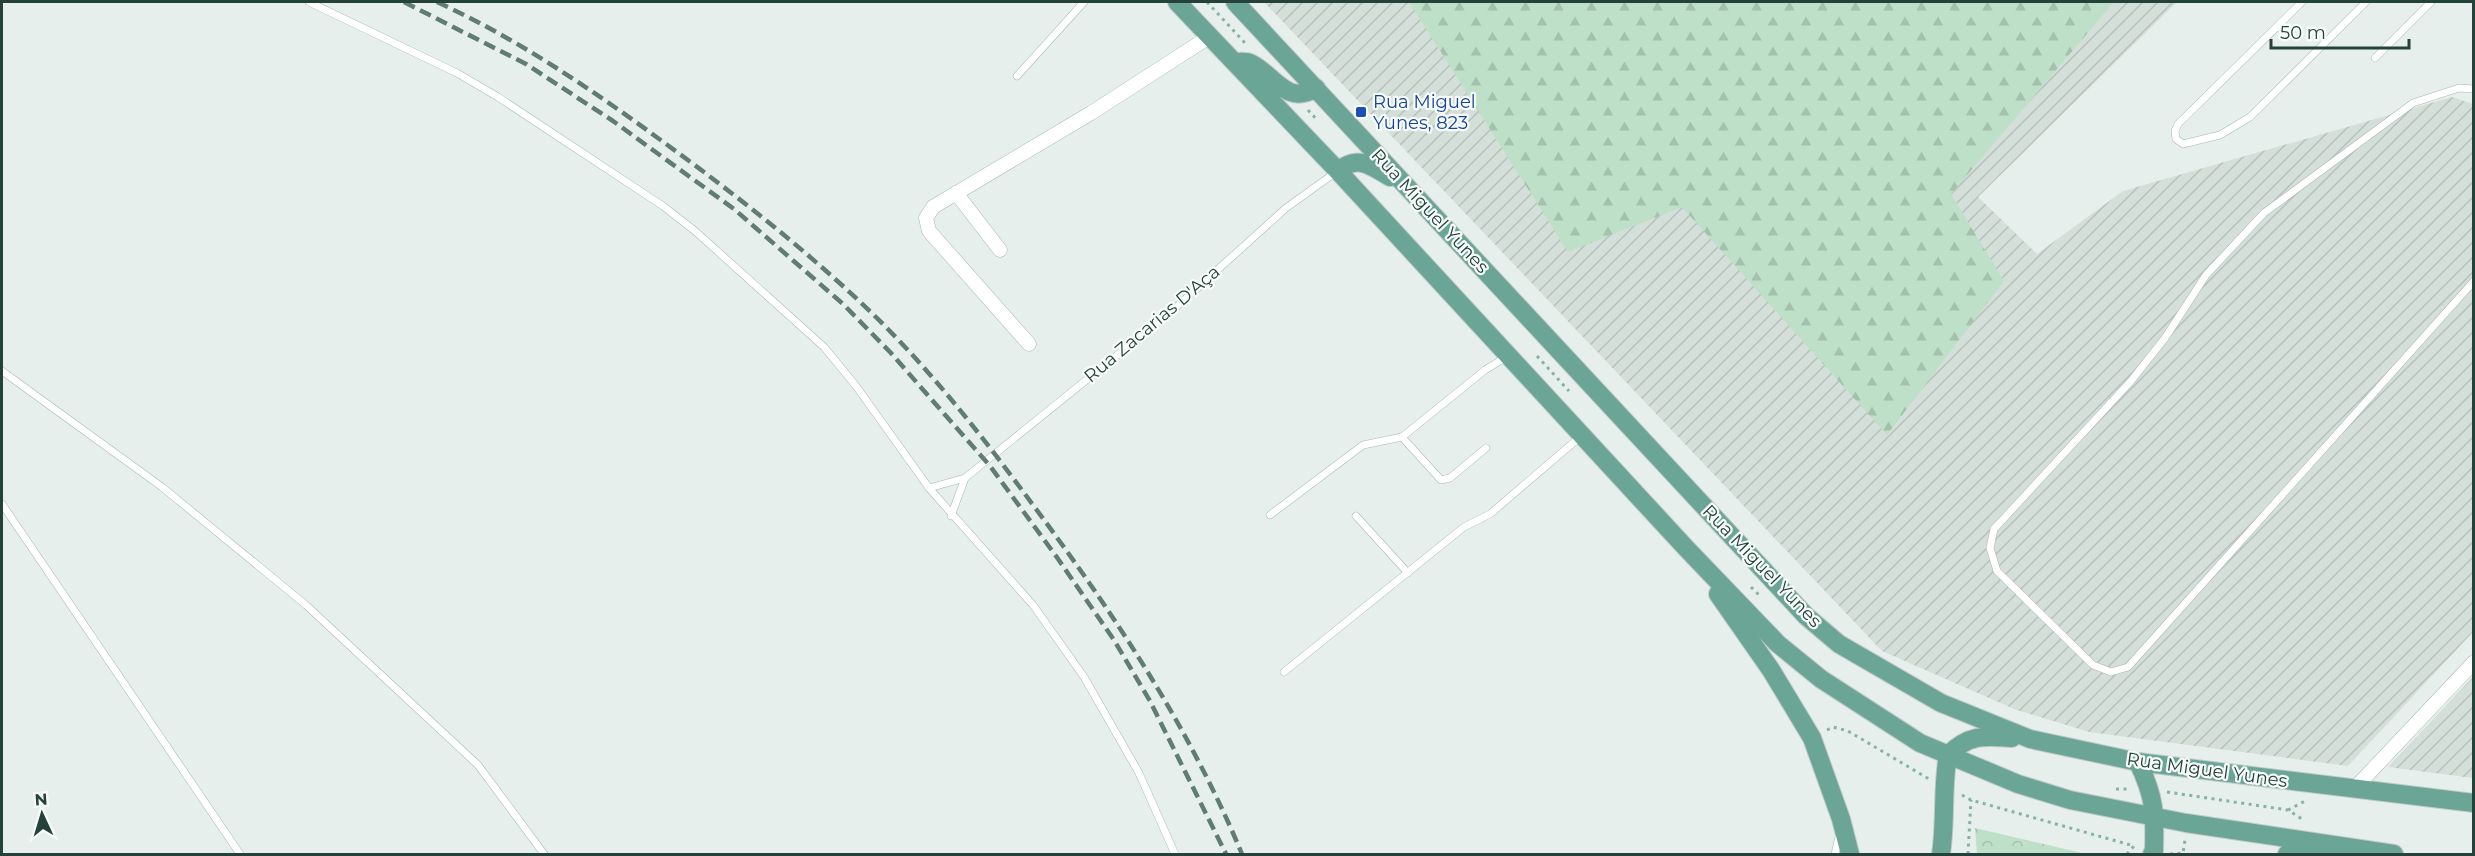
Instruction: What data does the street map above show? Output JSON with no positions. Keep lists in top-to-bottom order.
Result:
{
  "streets": {
    "main road": ["Rua Miguel Yunes"],
    "lane": ["Rua Zacarias D'Aça"]
  },
  "places": {
    "transit": ["Rua Miguel Yunes, 823"]
  },
  "scale_bar": "50 m",
  "north": "top"
}
